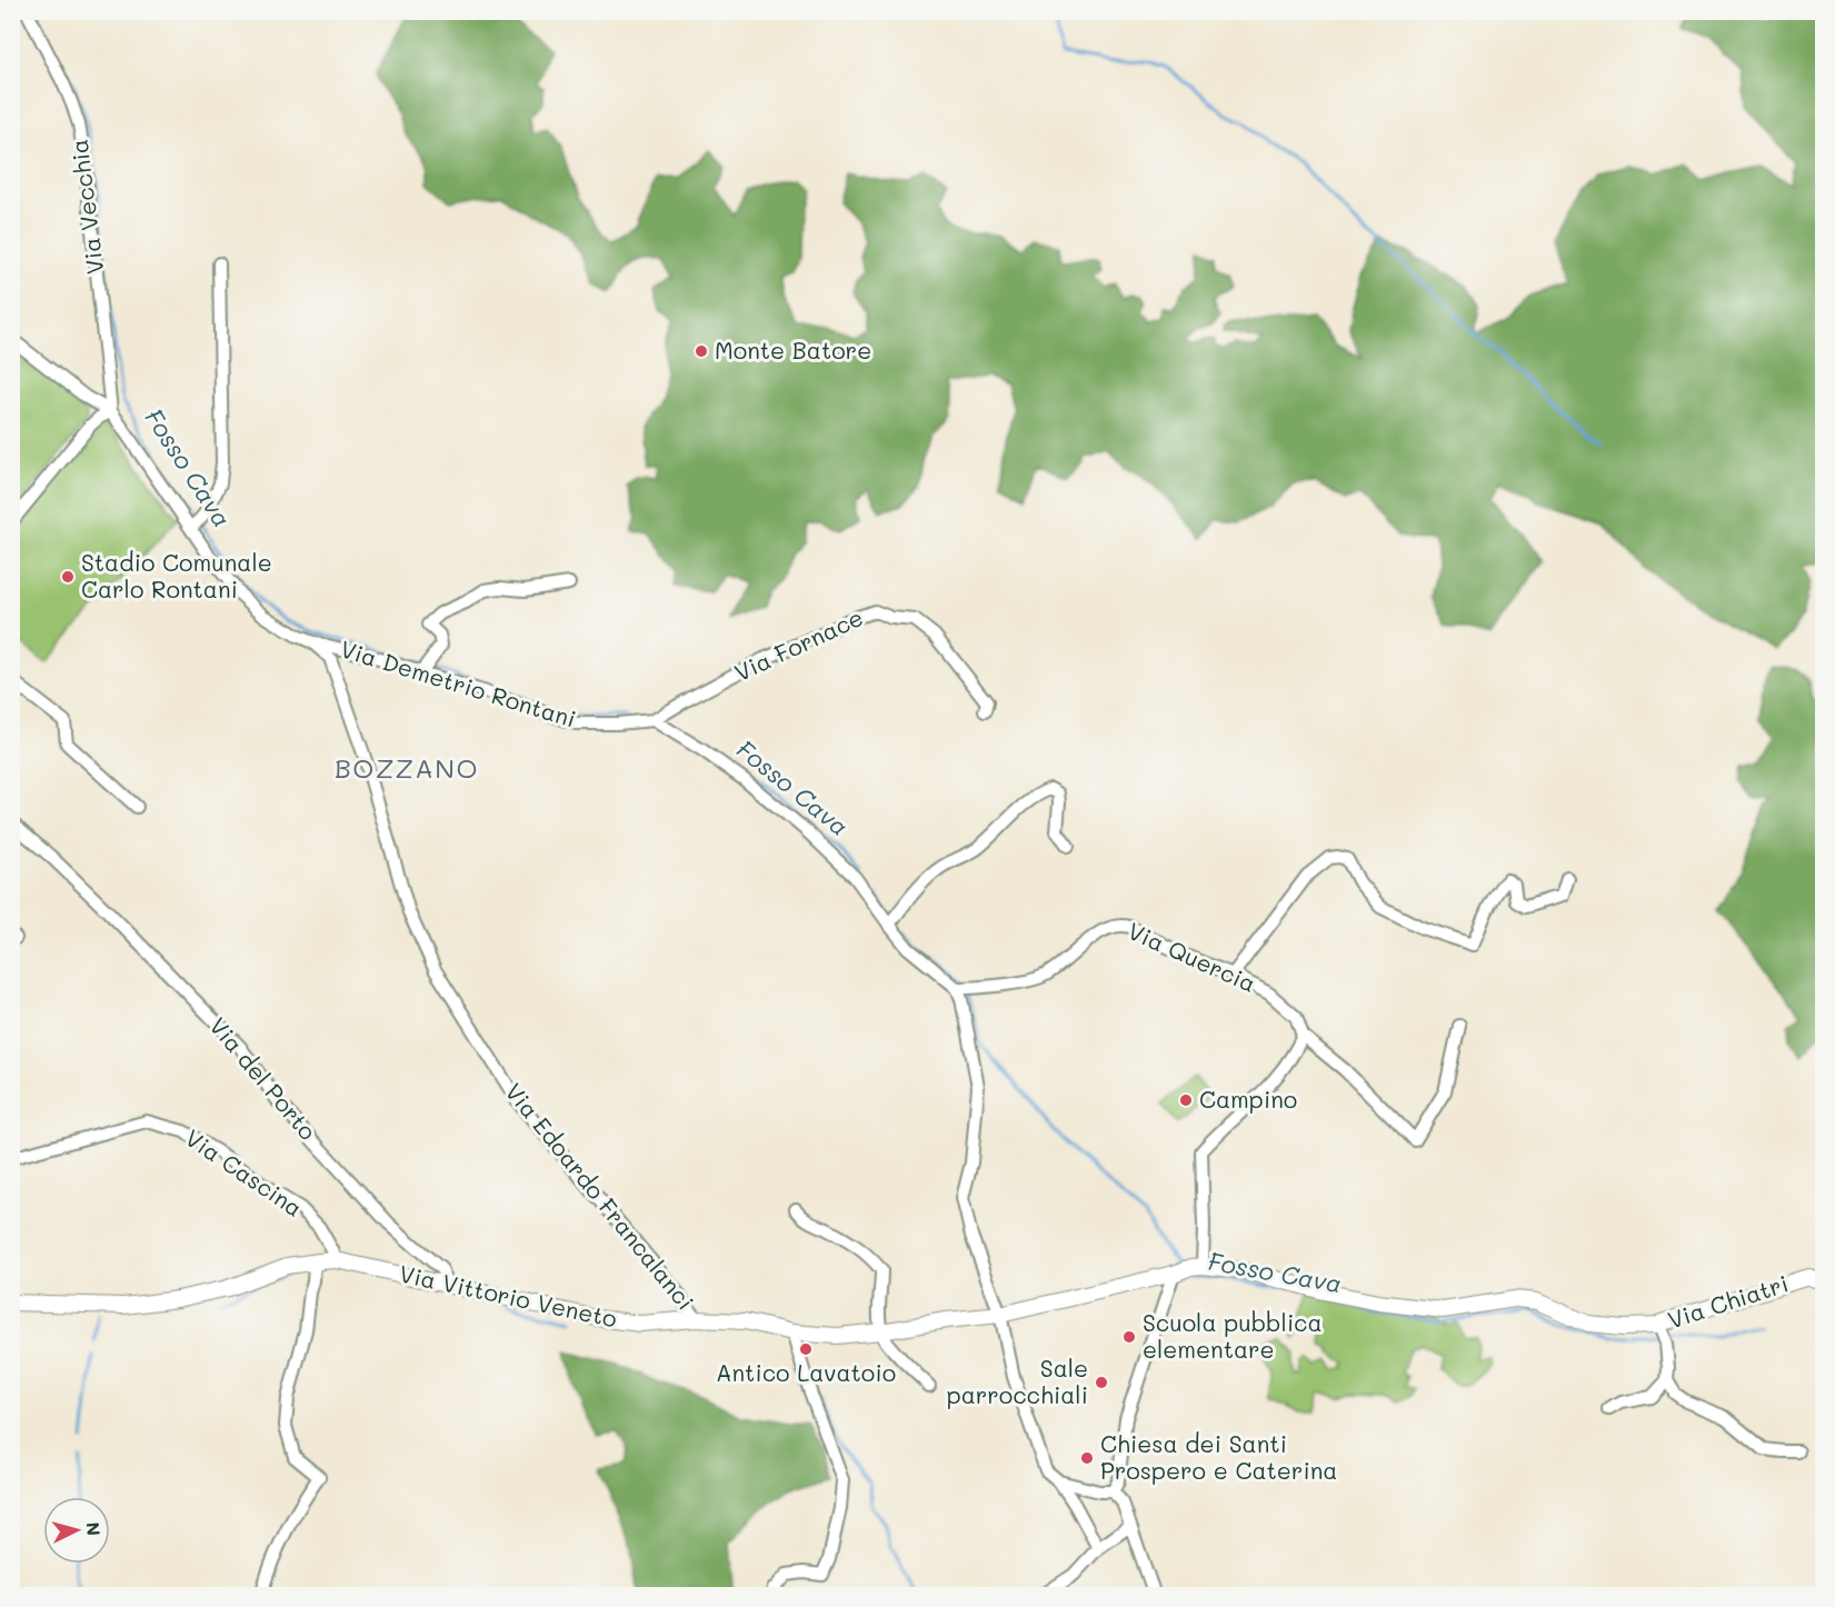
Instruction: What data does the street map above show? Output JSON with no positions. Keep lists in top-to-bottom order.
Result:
{
  "streets": {
    "street": [
      "Via Vecchia",
      "Via Fornace",
      "Via Demetrio Rontani",
      "Via Quercia",
      "Via del Porto",
      "Via Cascina",
      "Via Edoardo Francalanci",
      "Via Vittorio Veneto",
      "Via Chiatri"
    ]
  },
  "crossings": [
    ["Via Vecchia", "Via Demetrio Rontani"],
    ["Via Fornace", "Via Demetrio Rontani"],
    ["Via Demetrio Rontani", "Via Edoardo Francalanci"],
    ["Via del Porto", "Via Vittorio Veneto"],
    ["Via Cascina", "Via Vittorio Veneto"],
    ["Via Edoardo Francalanci", "Via Vittorio Veneto"],
    ["Via Vittorio Veneto", "Via Chiatri"]
  ],
  "districts": ["BOZZANO"],
  "water": ["Fosso Cava"],
  "places": [
    "Monte Batore",
    "Stadio Comunale Carlo Rontani",
    "Campino",
    "Scuola pubblica elementare",
    "Antico Lavatoio",
    "Sale parrocchiali",
    "Chiesa dei Santi Prospero e Caterina"
  ],
  "north": "right"
}
